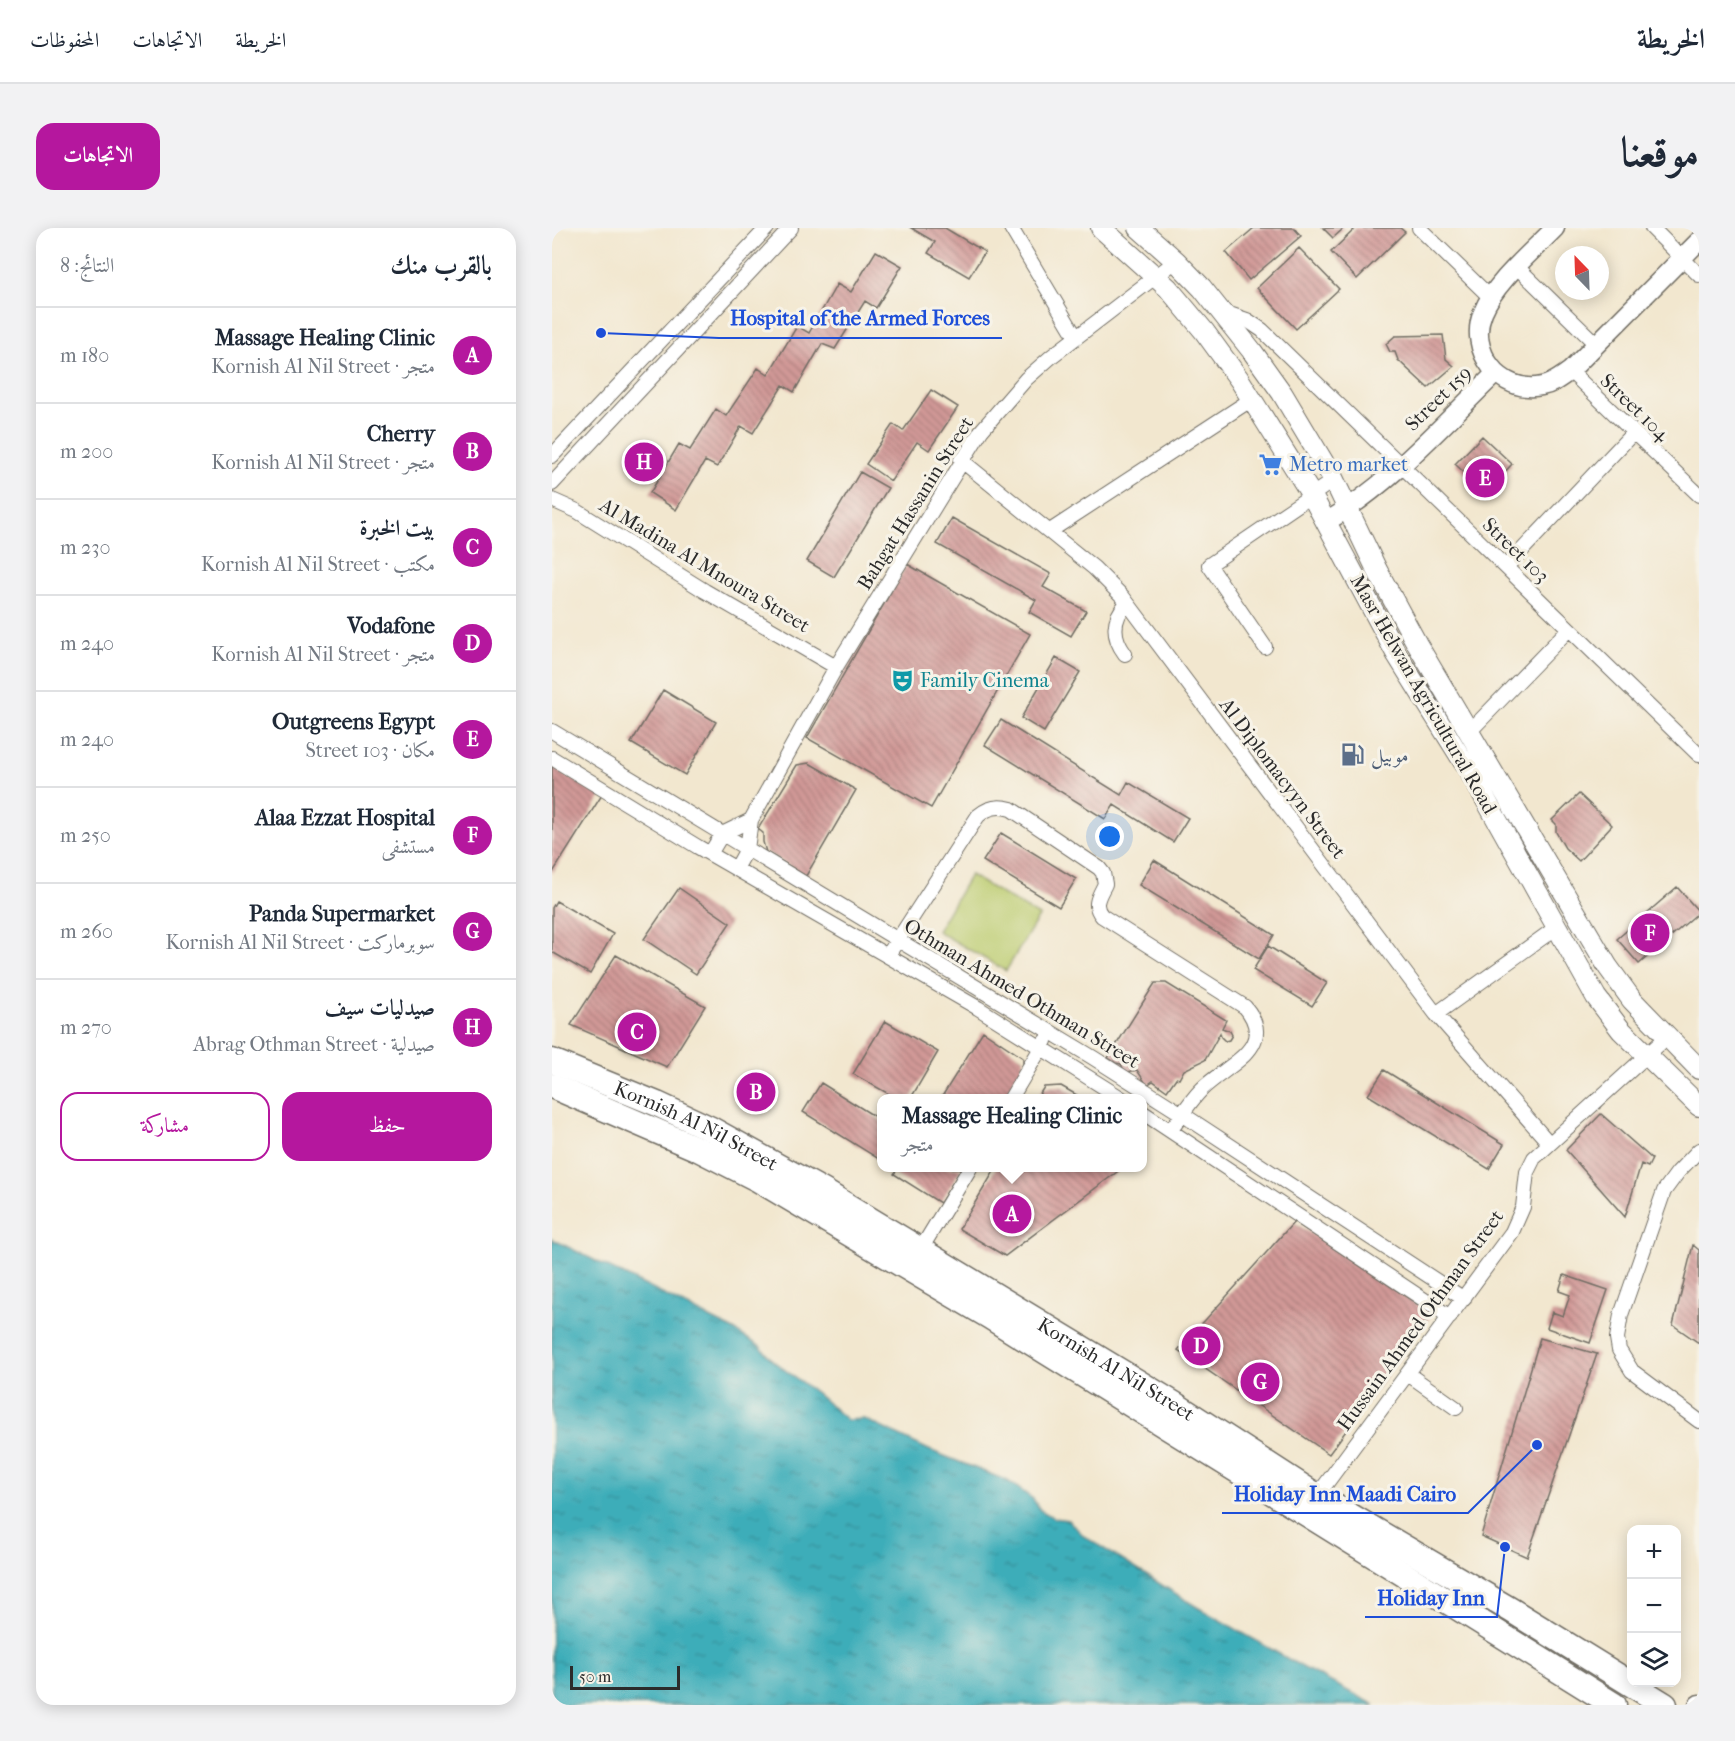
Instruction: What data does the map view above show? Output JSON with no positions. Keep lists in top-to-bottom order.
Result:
{
  "streets": {
    "highway": ["Kornish Al Nil Street"],
    "main road": ["Masr Helwan Agricultural Road"],
    "street": [
      "Street 159",
      "Street 104",
      "Bahgat Hassanin Street",
      "Street 103",
      "Al Madina Al Mnoura Street",
      "Al Diplomacyyn Street",
      "Othman Ahmed Othman Street",
      "Hussain Ahmed Othman Street"
    ]
  },
  "crossings": [
    ["Street 159", "Street 103"],
    ["Street 159", "Masr Helwan Agricultural Road"],
    ["Bahgat Hassanin Street", "Al Madina Al Mnoura Street"],
    ["Bahgat Hassanin Street", "Masr Helwan Agricultural Road"],
    ["Bahgat Hassanin Street", "Al Diplomacyyn Street"],
    ["Bahgat Hassanin Street", "Othman Ahmed Othman Street"],
    ["Street 103", "Masr Helwan Agricultural Road"],
    ["Masr Helwan Agricultural Road", "Hussain Ahmed Othman Street"],
    ["Al Diplomacyyn Street", "Hussain Ahmed Othman Street"],
    ["Othman Ahmed Othman Street", "Hussain Ahmed Othman Street"],
    ["Kornish Al Nil Street", "Hussain Ahmed Othman Street"]
  ],
  "places": {
    "other": ["Hospital of the Armed Forces", "Holiday Inn Maadi Cairo", "Holiday Inn"],
    "supermarket": ["Metro market"],
    "theatre": ["Family Cinema"],
    "fuel station": ["موبيل"]
  },
  "scale_bar": "50 m",
  "north": "top left",
  "page": {
    "header": "الخريطة",
    "nav": ["الخريطة", "الاتجاهات", "المحفوظات"],
    "title": "موقعنا",
    "buttons": [
      "الاتجاهات",
      ["حفظ", "مشاركة"]
    ],
    "heading": ["بالقرب منك", "النتائج: 8"],
    "list": [
      {
        "mark": "A",
        "name": "Massage Healing Clinic",
        "note": "متجر · Kornish Al Nil Street",
        "value": "180 m"
      },
      {
        "mark": "B",
        "name": "Cherry",
        "note": "متجر · Kornish Al Nil Street",
        "value": "200 m"
      },
      {
        "mark": "C",
        "name": "بيت الخبرة",
        "note": "مكتب · Kornish Al Nil Street",
        "value": "230 m"
      },
      {
        "mark": "D",
        "name": "Vodafone",
        "note": "متجر · Kornish Al Nil Street",
        "value": "240 m"
      },
      {
        "mark": "E",
        "name": "Outgreens Egypt",
        "note": "مكان · Street 103",
        "value": "240 m"
      },
      {
        "mark": "F",
        "name": "Alaa Ezzat Hospital",
        "note": "مستشفى",
        "value": "250 m"
      },
      {
        "mark": "G",
        "name": "Panda Supermarket",
        "note": "سوبرماركت · Kornish Al Nil Street",
        "value": "260 m"
      },
      {
        "mark": "H",
        "name": "صيدليات سيف",
        "note": "صيدلية · Abrag Othman Street",
        "value": "270 m"
      }
    ],
    "pins": [
      "H",
      "E",
      "F",
      "C",
      "B",
      "A",
      "D",
      "G"
    ],
    "popup": ["Massage Healing Clinic", "متجر"],
    "map_buttons": ["+", "−"],
    "scale": "50 m"
  }
}
